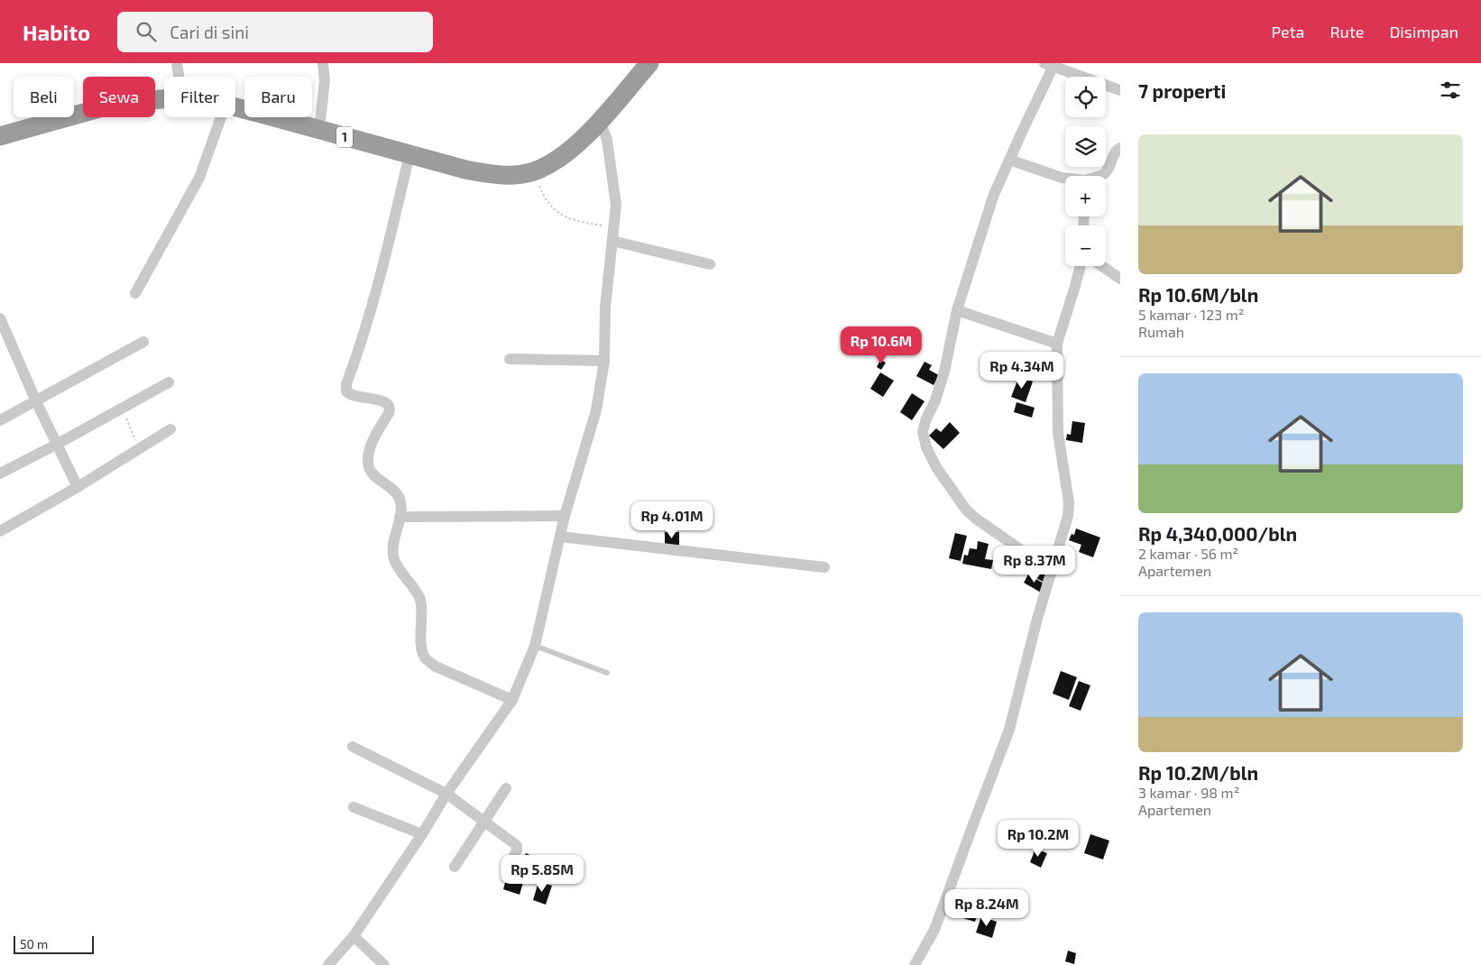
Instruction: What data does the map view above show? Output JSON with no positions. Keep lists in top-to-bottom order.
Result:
{
  "streets": {
    "highway": ["1"]
  },
  "scale_bar": "50 m",
  "page": {
    "header": "Habito",
    "search": "Cari di sini",
    "nav": ["Peta", "Rute", "Disimpan"],
    "heading": "7 properti",
    "map_buttons": ["+", "−"],
    "chip": [
      "Beli",
      "Sewa",
      "Filter",
      "Baru"
    ],
    "list": [
      {
        "name": "Rp 10.6M/bln",
        "note": "5 kamar · 123 m² · Rumah"
      },
      {
        "name": "Rp 4,340,000/bln",
        "note": "2 kamar · 56 m² · Apartemen"
      },
      {
        "name": "Rp 10.2M/bln",
        "note": "3 kamar · 98 m² · Apartemen"
      }
    ],
    "price": [
      "Rp 10.6M",
      "Rp 4.34M",
      "Rp 4.01M",
      "Rp 8.37M",
      "Rp 10.2M",
      "Rp 5.85M",
      "Rp 8.24M"
    ],
    "scale": "50 m"
  }
}
